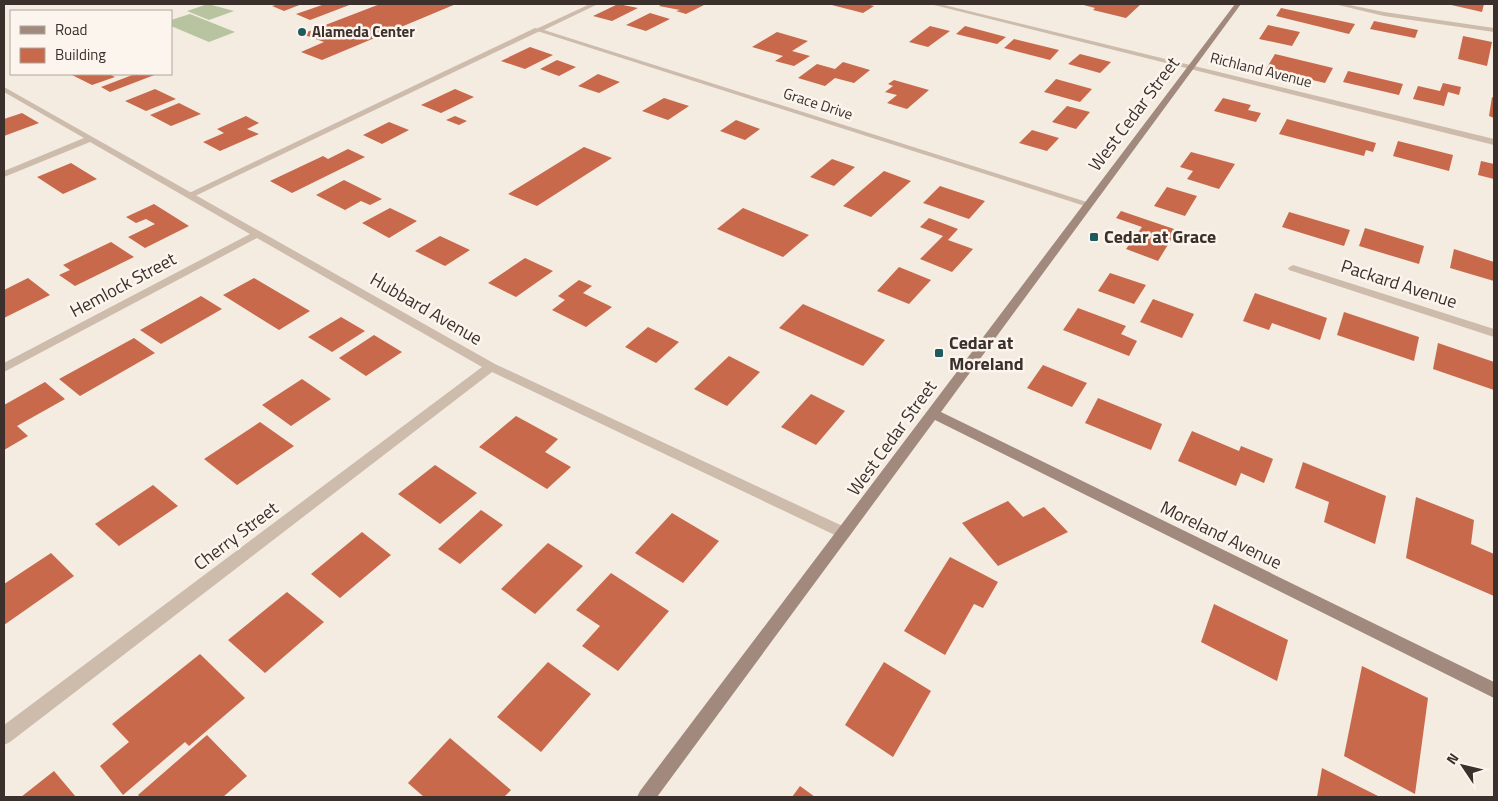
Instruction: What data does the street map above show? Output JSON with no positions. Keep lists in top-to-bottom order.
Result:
{
  "streets": {
    "street": [
      "Richland Avenue",
      "Grace Drive",
      "West Cedar Street",
      "Packard Avenue",
      "Hemlock Street",
      "Hubbard Avenue",
      "Moreland Avenue",
      "Cherry Street"
    ]
  },
  "crossings": [
    ["Richland Avenue", "West Cedar Street"],
    ["Grace Drive", "West Cedar Street"],
    ["West Cedar Street", "Hubbard Avenue"],
    ["West Cedar Street", "Moreland Avenue"],
    ["Hemlock Street", "Hubbard Avenue"],
    ["Hubbard Avenue", "Cherry Street"]
  ],
  "places": {
    "other": ["Alameda Center"],
    "transit": ["Cedar at Grace", "Cedar at Moreland"]
  },
  "legend": ["Road", "Building"],
  "north": "top left"
}
